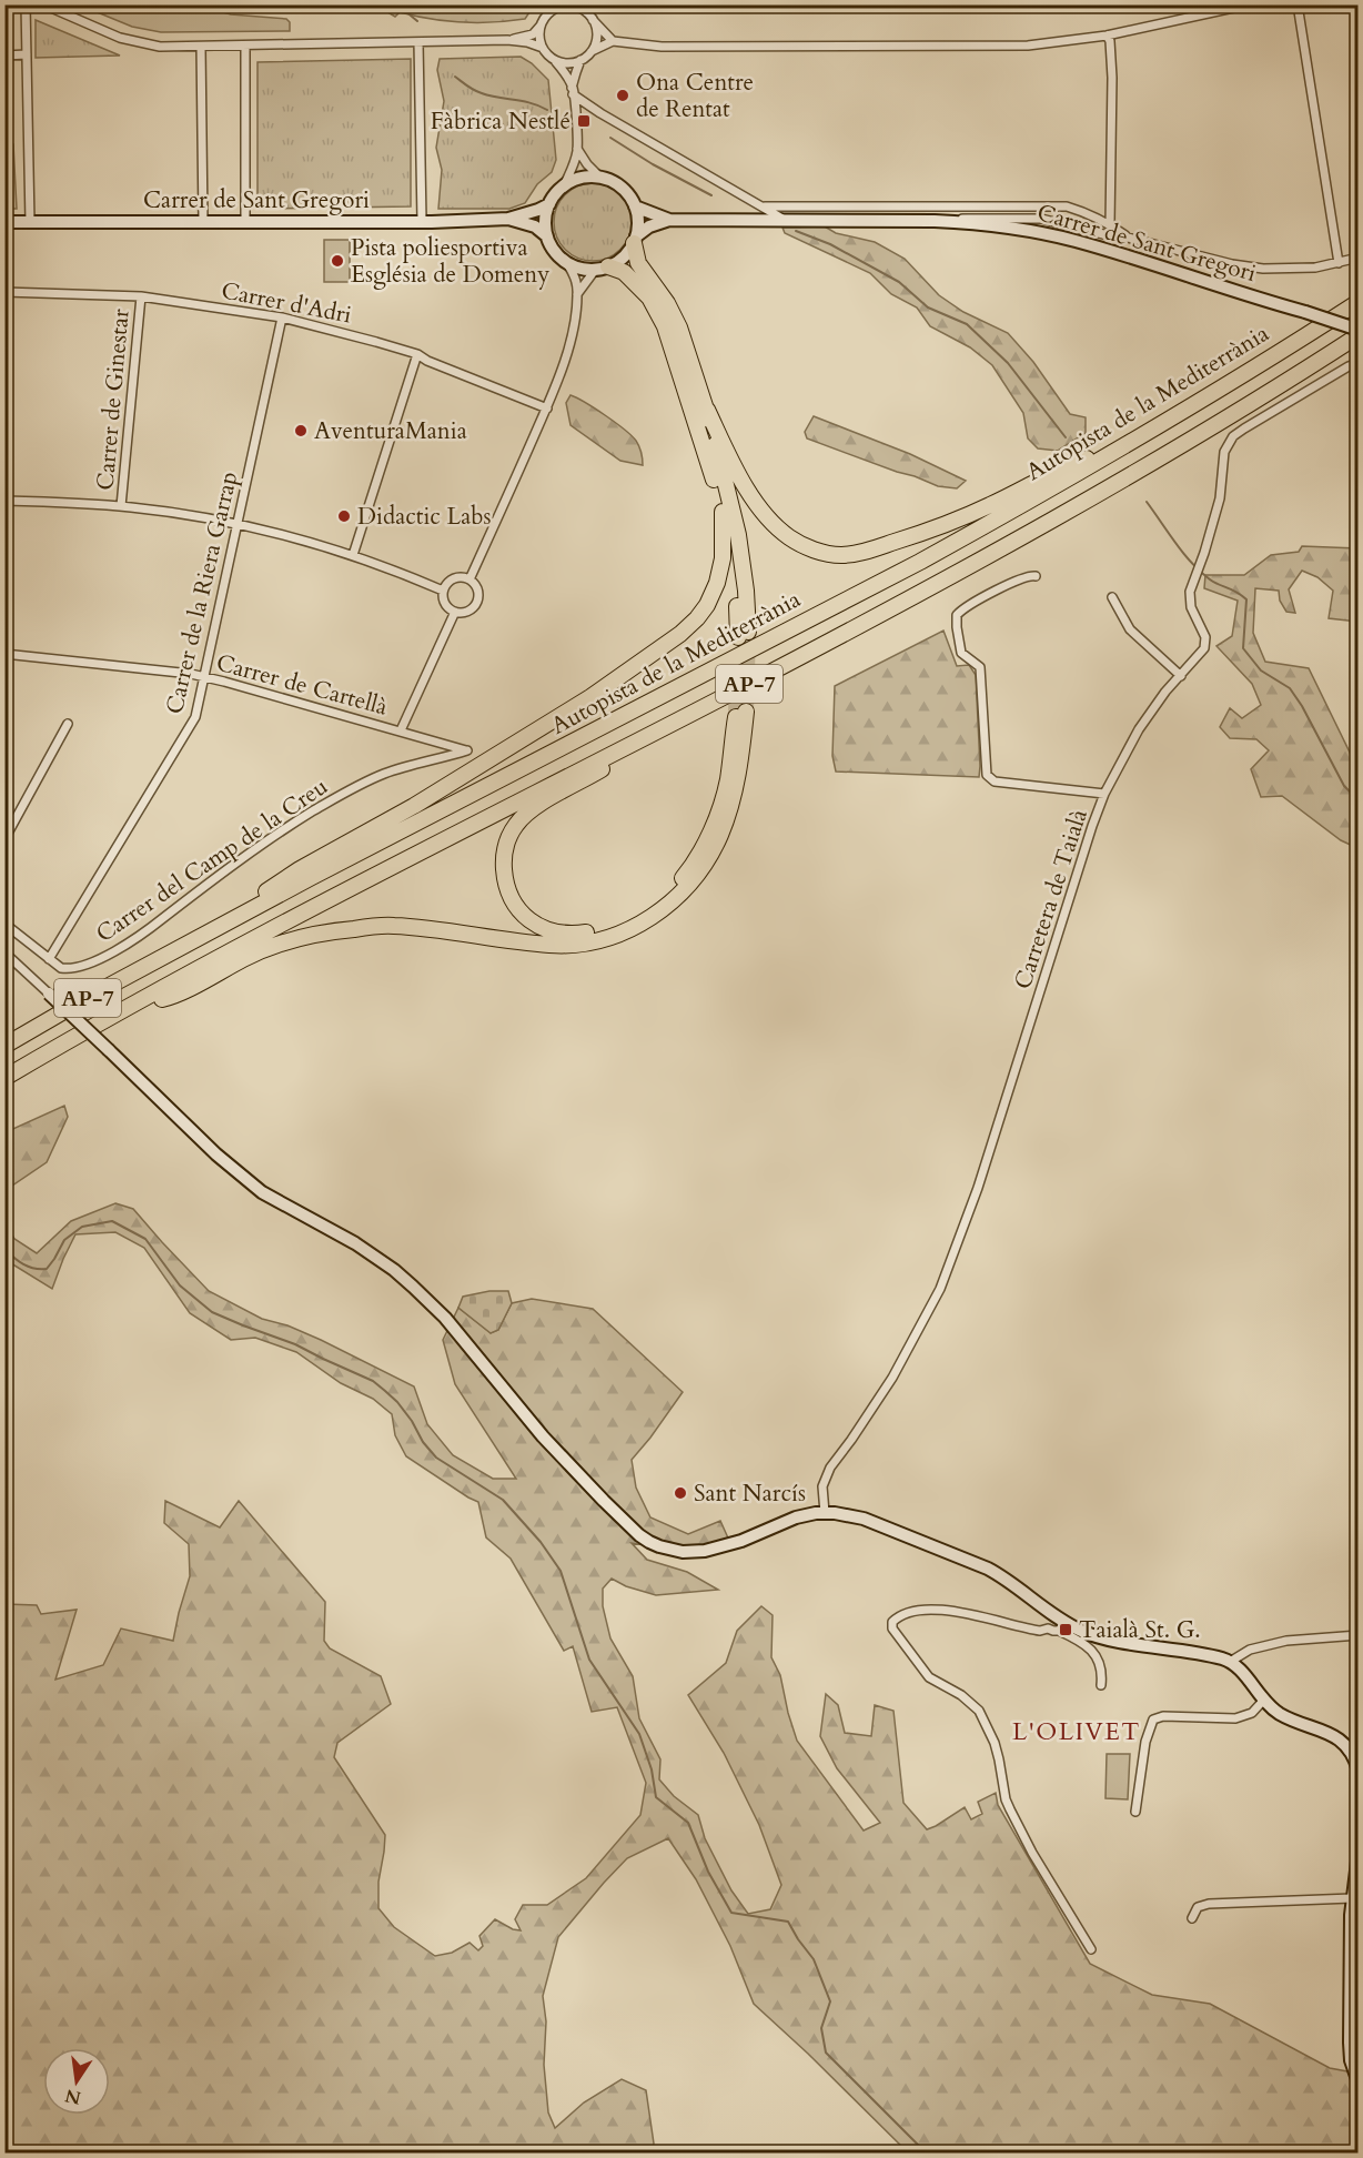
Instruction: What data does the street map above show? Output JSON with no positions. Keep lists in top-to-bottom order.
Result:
{
  "streets": {
    "highway": ["Autopista de la Mediterrània", "AP-7"],
    "street": [
      "Carrer de Sant Gregori",
      "Carrer d'Adri",
      "Carrer de Ginestar",
      "Carrer de la Riera Garrap",
      "Carrer de Cartellà",
      "Carrer del Camp de la Creu",
      "Carretera de Taialà"
    ]
  },
  "crossings": [
    ["Carrer d'Adri", "Carrer de Ginestar"],
    ["Carrer d'Adri", "Carrer de la Riera Garrap"],
    ["Carrer de la Riera Garrap", "Carrer de Cartellà"],
    ["Carrer de la Riera Garrap", "Carrer del Camp de la Creu"],
    ["Carrer de Cartellà", "Carrer del Camp de la Creu"]
  ],
  "districts": ["L'OLIVET"],
  "places": {
    "other": [
      "Ona Centre de Rentat",
      "Pista poliesportiva Església de Domeny",
      "AventuraMania",
      "Didactic Labs",
      "Sant Narcís"
    ],
    "transit": ["Fàbrica Nestlé", "Taialà St. G."]
  },
  "north": "bottom"
}
